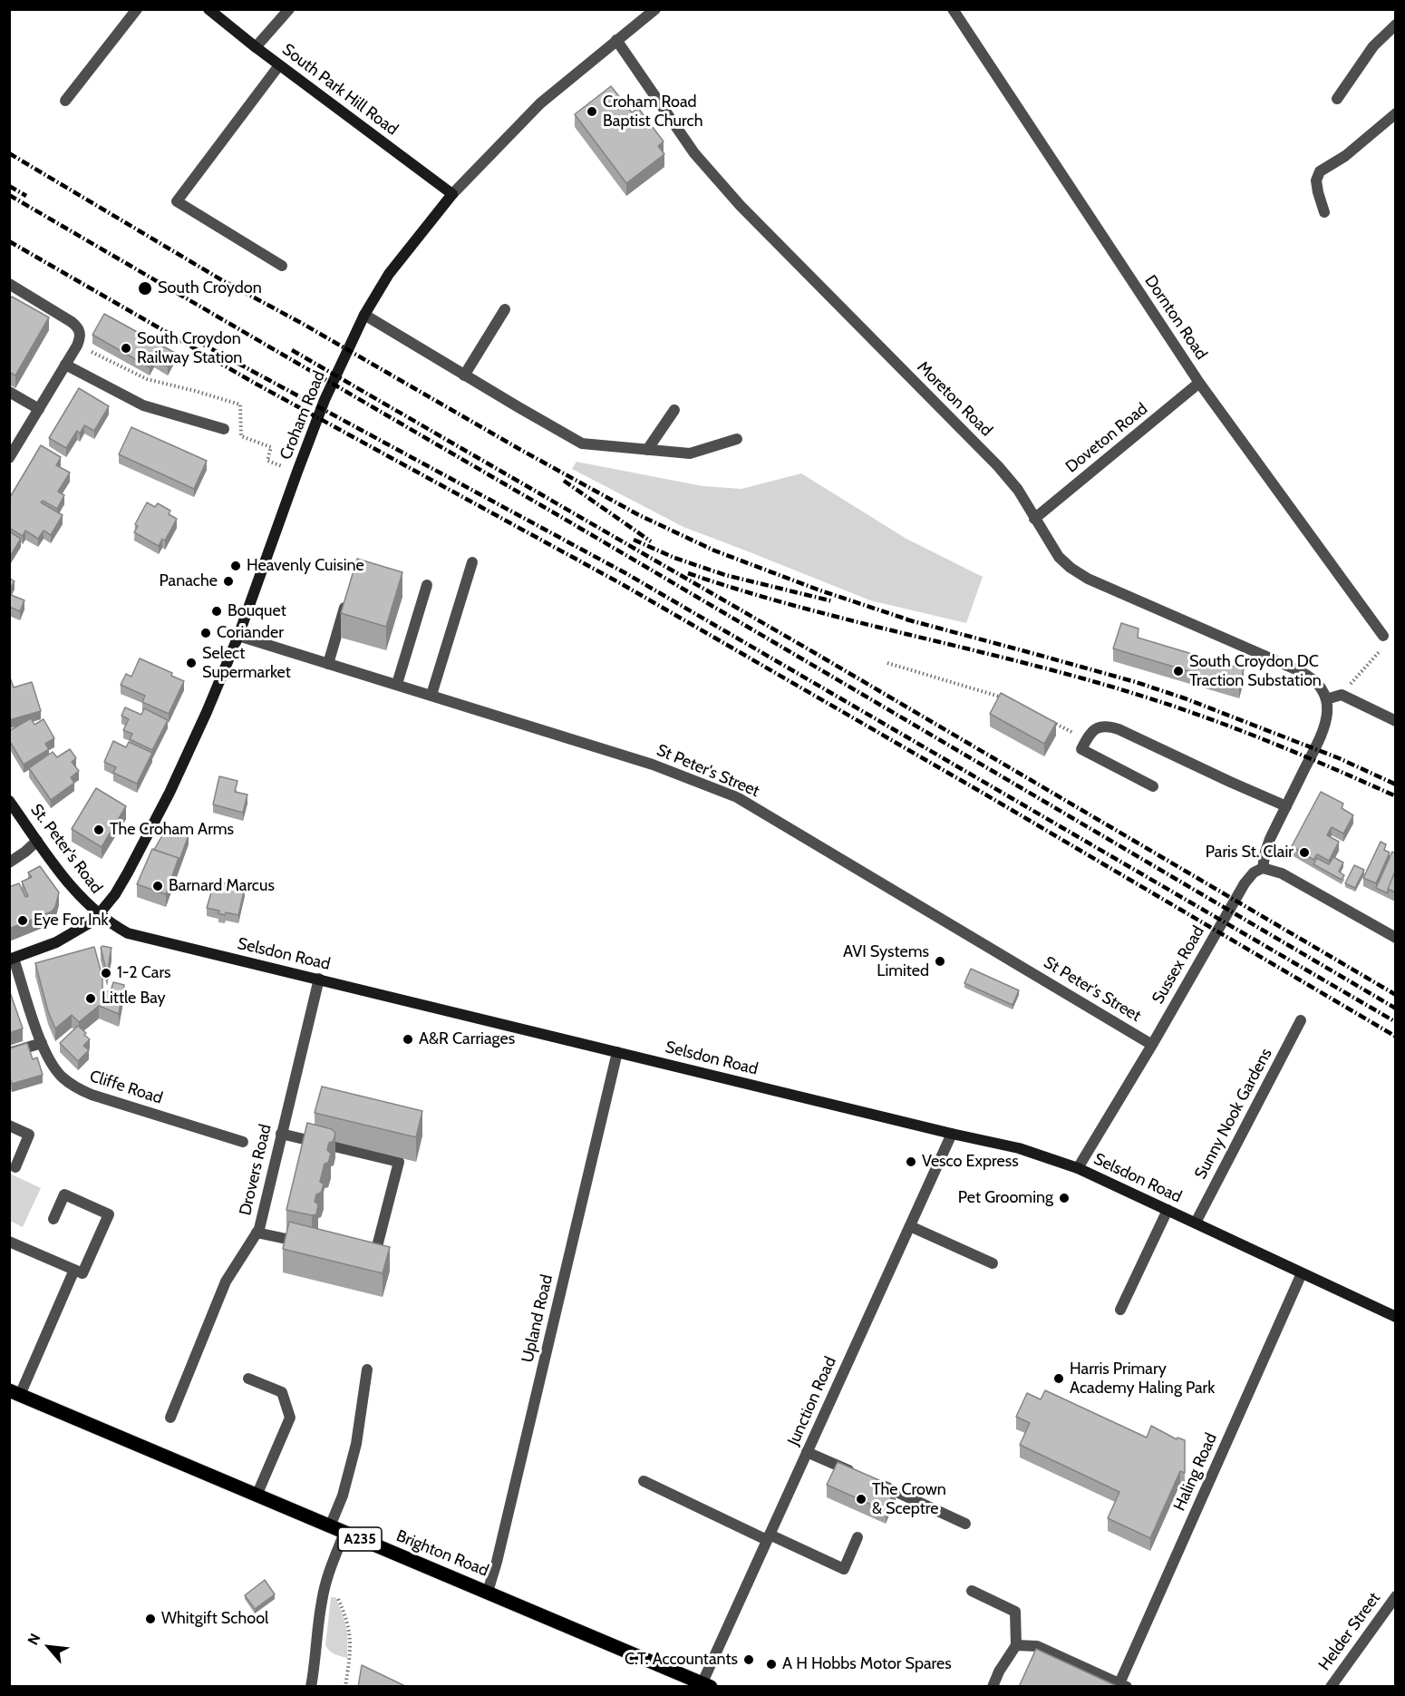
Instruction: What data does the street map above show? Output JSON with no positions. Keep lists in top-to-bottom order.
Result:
{
  "streets": {
    "main road": [
      "South Park Hill Road",
      "Croham Road",
      "St. Peter's Road",
      "Selsdon Road",
      "A235",
      "Brighton Road"
    ],
    "street": [
      "Dornton Road",
      "Moreton Road",
      "Doveton Road",
      "St Peter's Street",
      "Sussex Road",
      "Cliffe Road",
      "Sunny Nook Gardens",
      "Drovers Road",
      "Upland Road",
      "Junction Road",
      "Haling Road",
      "Helder Street"
    ]
  },
  "crossings": [
    ["South Park Hill Road", "Croham Road"],
    ["Dornton Road", "Doveton Road"],
    ["Moreton Road", "Croham Road"],
    ["Moreton Road", "Doveton Road"],
    ["Croham Road", "St Peter's Street"],
    ["Croham Road", "St. Peter's Road"],
    ["Croham Road", "Selsdon Road"],
    ["St Peter's Street", "Sussex Road"],
    ["St. Peter's Road", "Selsdon Road"],
    ["Selsdon Road", "Sussex Road"],
    ["Selsdon Road", "Sunny Nook Gardens"],
    ["Selsdon Road", "Drovers Road"],
    ["Selsdon Road", "Upland Road"],
    ["Selsdon Road", "Junction Road"],
    ["Selsdon Road", "Haling Road"],
    ["Upland Road", "Brighton Road"],
    ["Junction Road", "Brighton Road"]
  ],
  "places": [
    "Croham Road Baptist Church",
    "South Croydon",
    "South Croydon Railway Station",
    "Heavenly Cuisine",
    "Panache",
    "Bouquet",
    "Coriander",
    "Select Supermarket",
    "South Croydon DC Traction Substation",
    "The Croham Arms",
    "Paris St. Clair",
    "Barnard Marcus",
    "Eye For Ink",
    "AVI Systems Limited",
    "1-2 Cars",
    "Little Bay",
    "A&R Carriages",
    "Vesco Express",
    "Pet Grooming",
    "Harris Primary Academy Haling Park",
    "The Crown & Sceptre",
    "Whitgift School",
    "C.T. Accountants",
    "A H Hobbs Motor Spares"
  ],
  "north": "top left"
}
